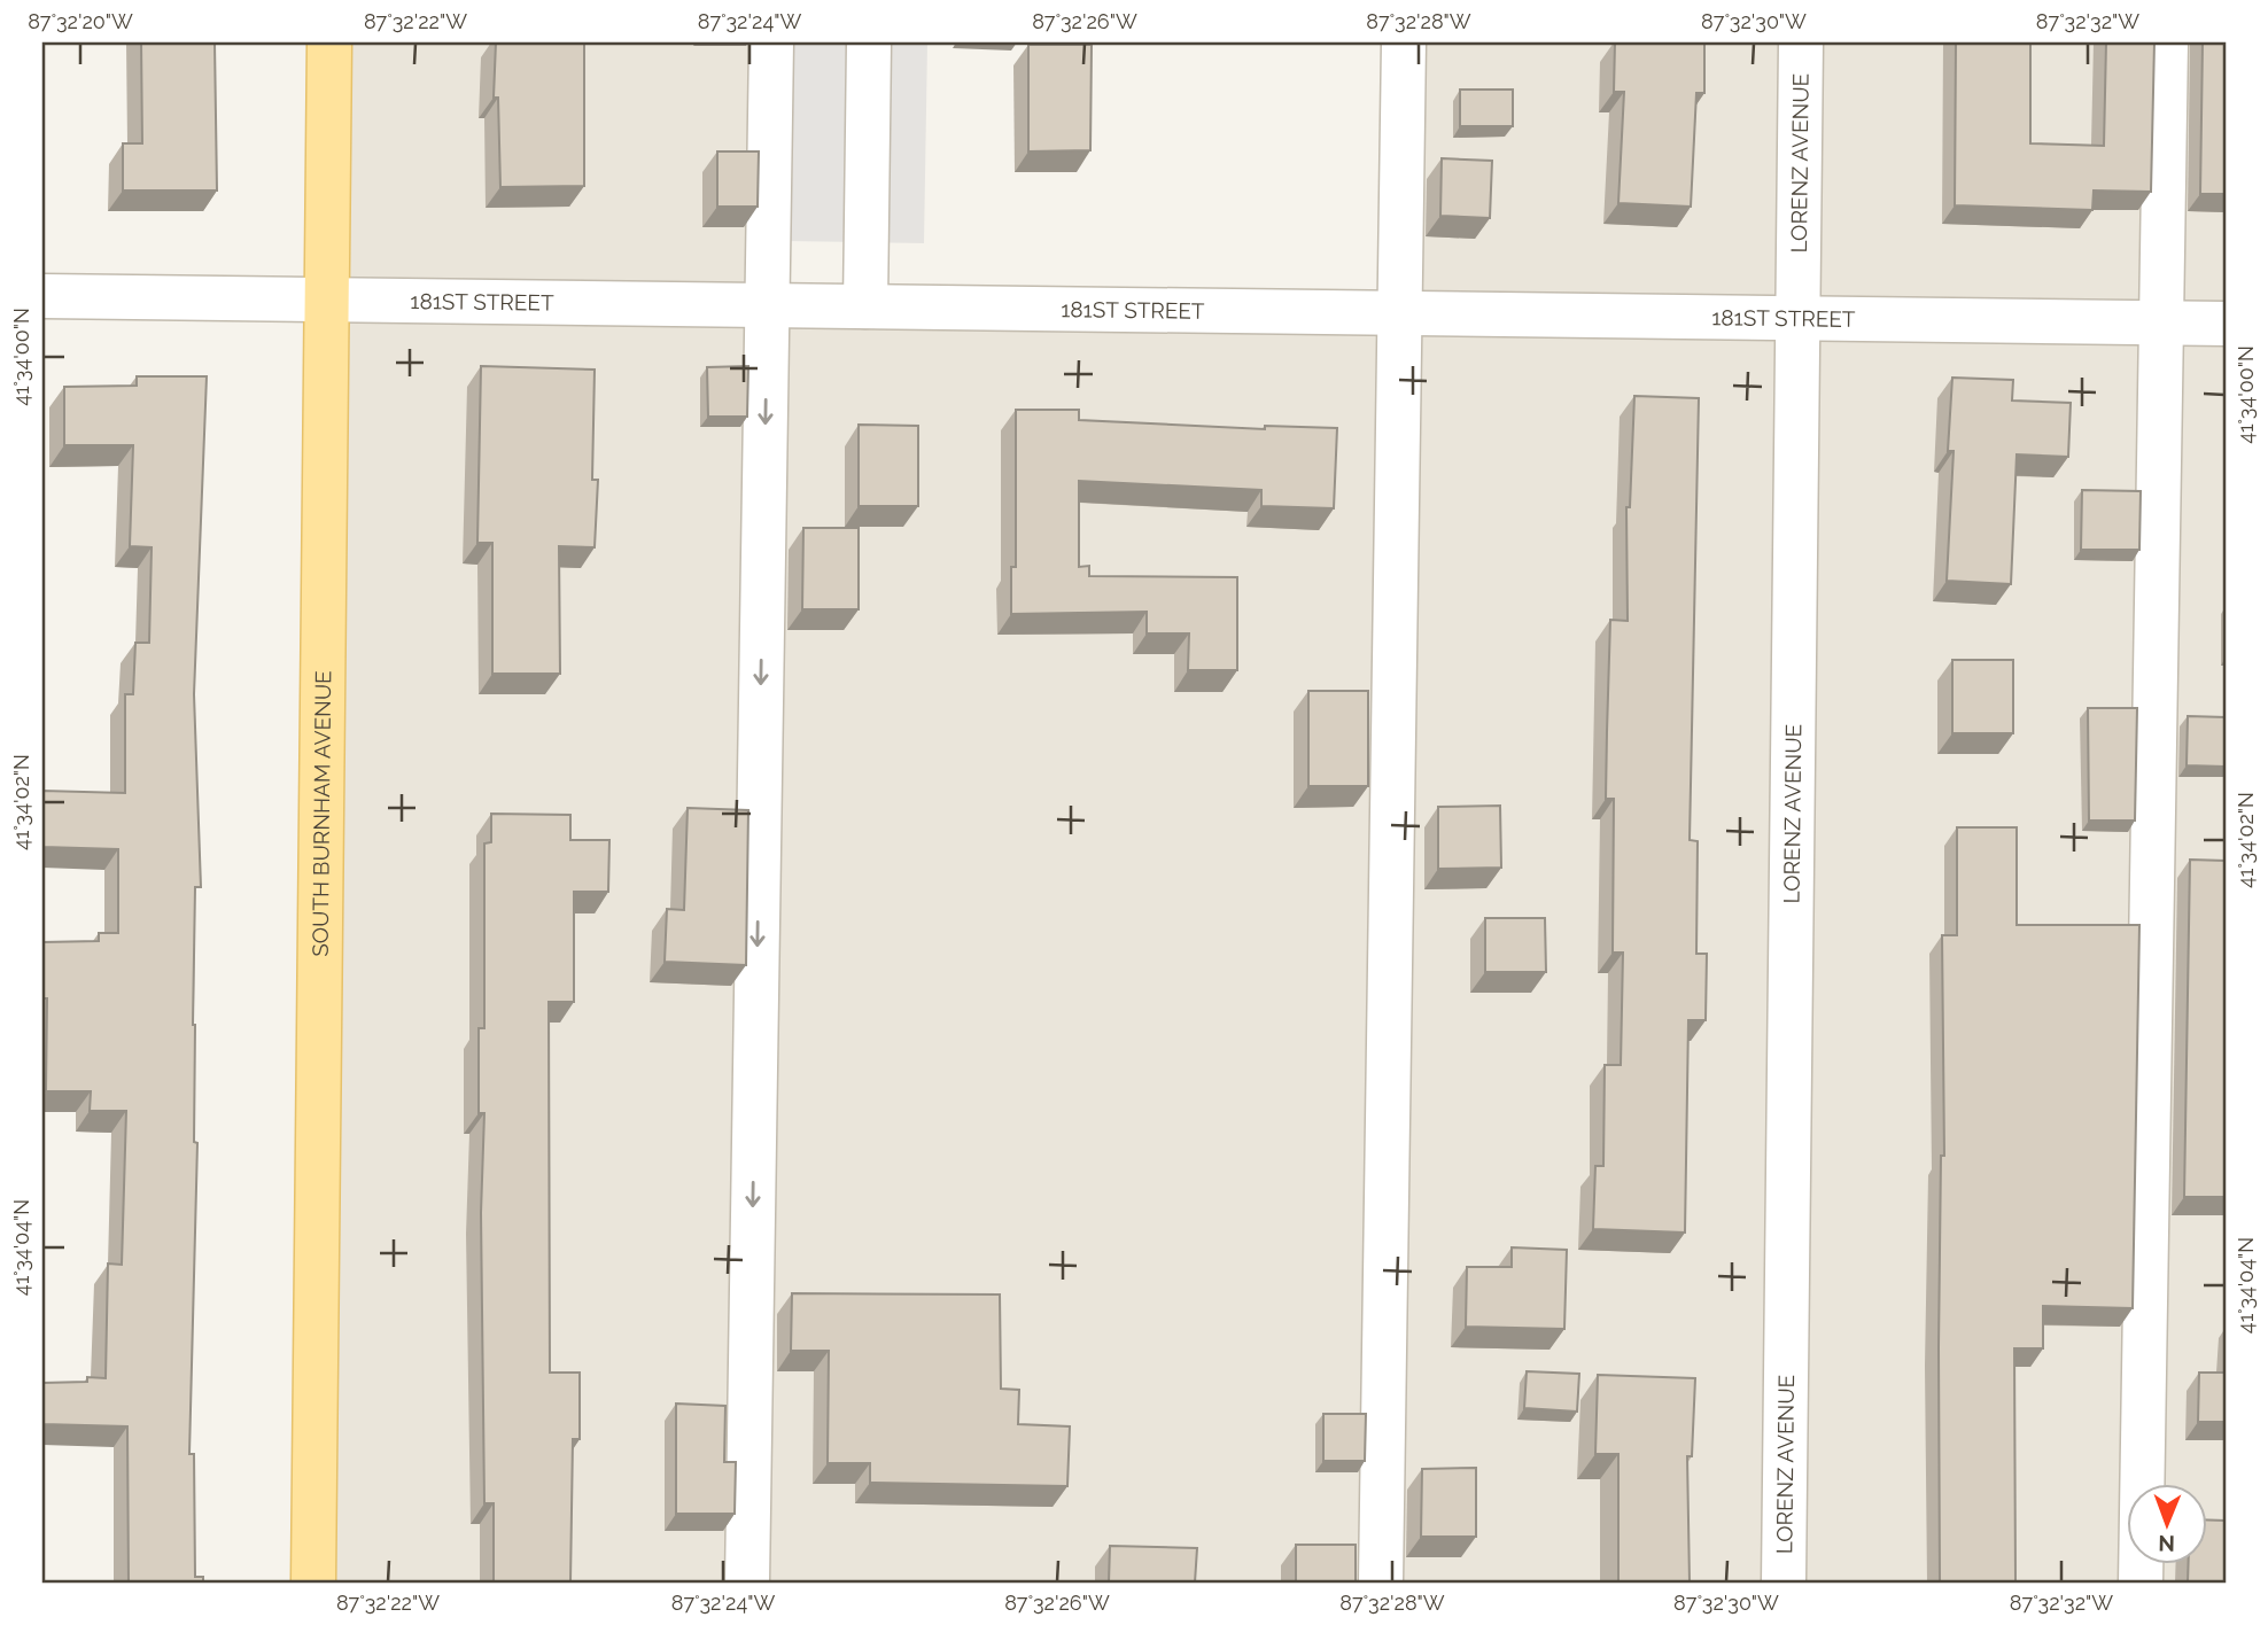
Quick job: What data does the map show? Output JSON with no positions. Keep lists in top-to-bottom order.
{
  "streets": {
    "main road": ["SOUTH BURNHAM AVENUE"],
    "street": ["LORENZ AVENUE", "181ST STREET"]
  },
  "crossings": [
    ["LORENZ AVENUE", "181ST STREET"],
    ["181ST STREET", "SOUTH BURNHAM AVENUE"]
  ],
  "north": "bottom",
  "coordinates": [
    "87°32'20\"W",
    "87°32'22\"W",
    "87°32'24\"W",
    "87°32'26\"W",
    "87°32'28\"W",
    "87°32'30\"W",
    "87°32'32\"W",
    "41°34'00\"N",
    "41°34'02\"N",
    "41°34'04\"N"
  ]
}
